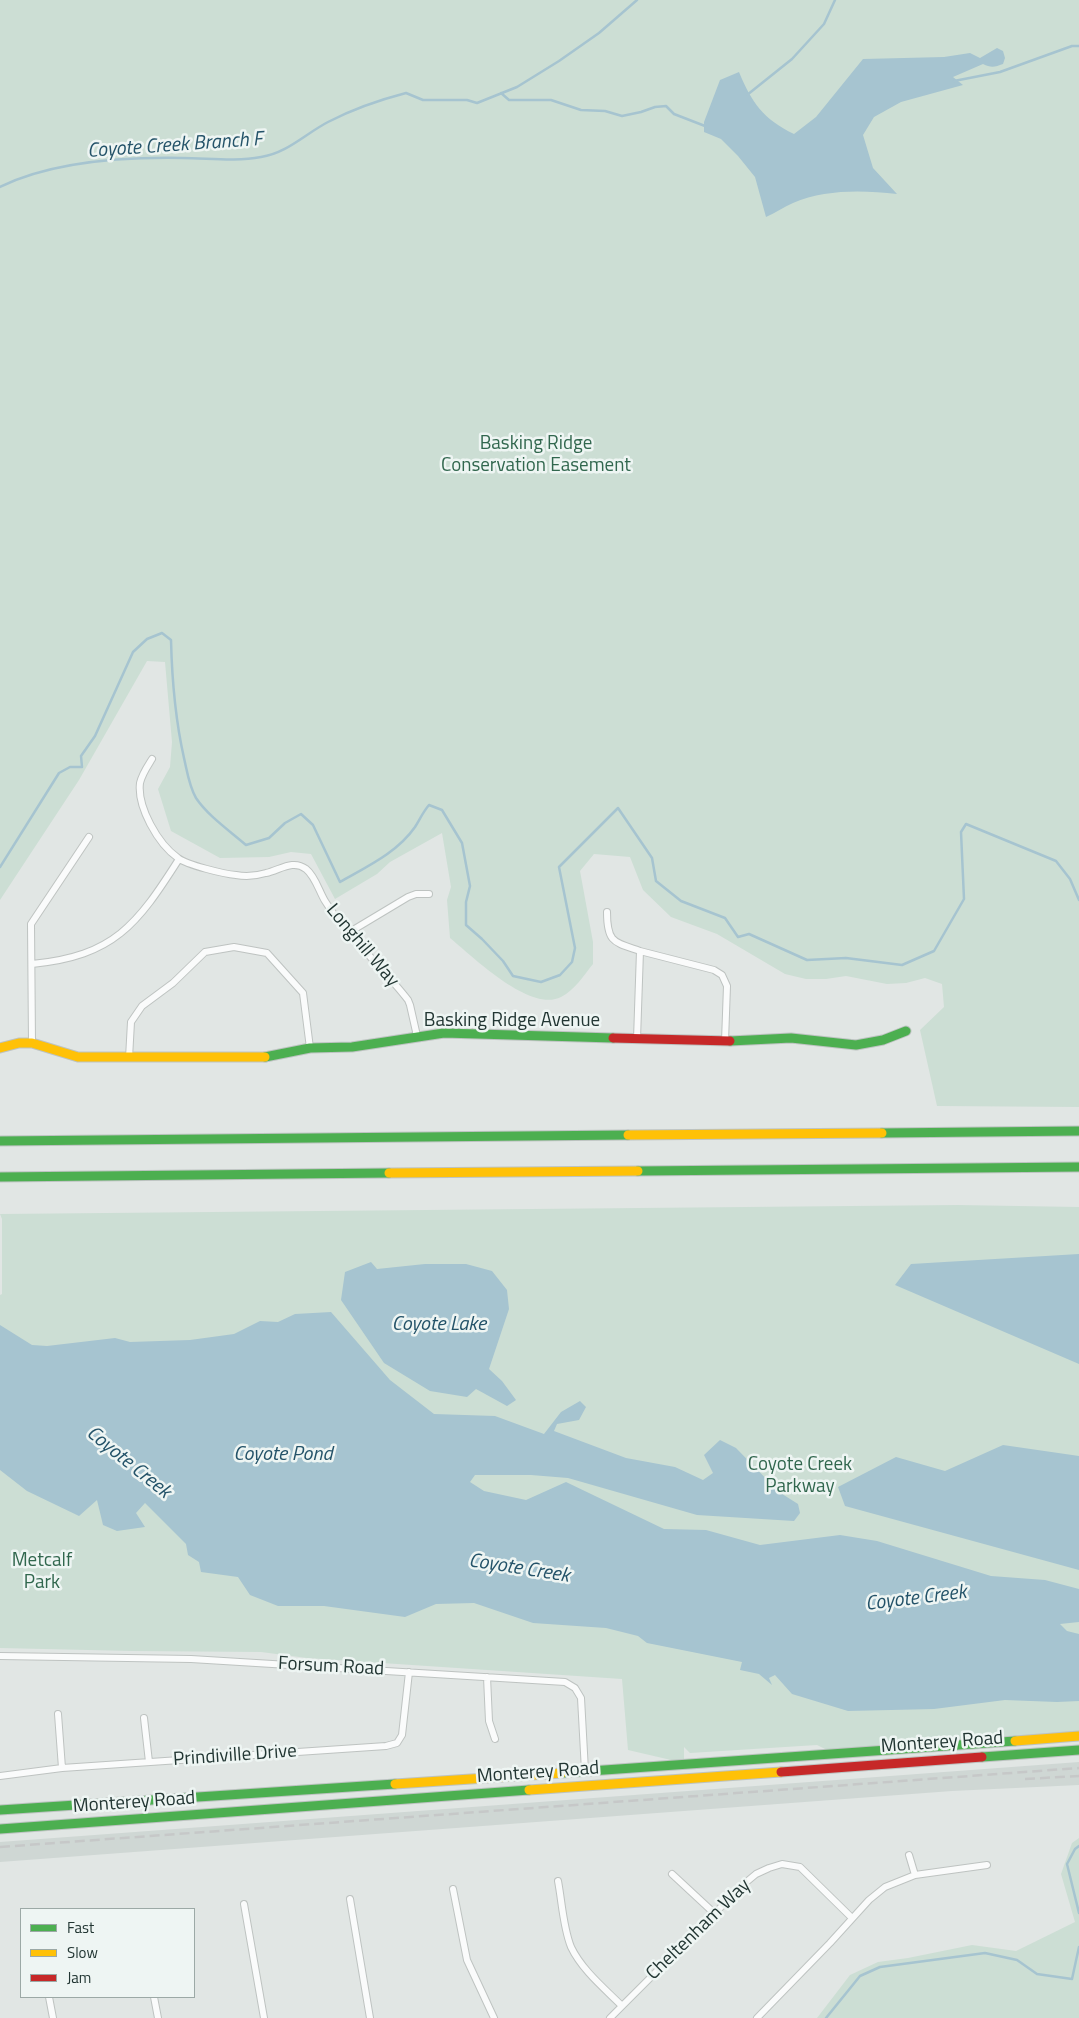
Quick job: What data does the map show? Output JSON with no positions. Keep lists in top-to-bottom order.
{
  "streets": {
    "main road": ["Basking Ridge Avenue", "Monterey Road"],
    "street": [
      "Longhill Way",
      "Forsum Road",
      "Prindiville Drive",
      "Cheltenham Way"
    ]
  },
  "crossings": [
    ["Longhill Way", "Basking Ridge Avenue"],
    ["Forsum Road", "Monterey Road"],
    ["Forsum Road", "Prindiville Drive"]
  ],
  "water": [
    "Coyote Creek Branch F",
    "Coyote Lake",
    "Coyote Pond",
    "Coyote Creek"
  ],
  "parks": ["Basking Ridge Conservation Easement", "Coyote Creek Parkway", "Metcalf Park"],
  "legend": ["Fast", "Slow", "Jam"]
}
